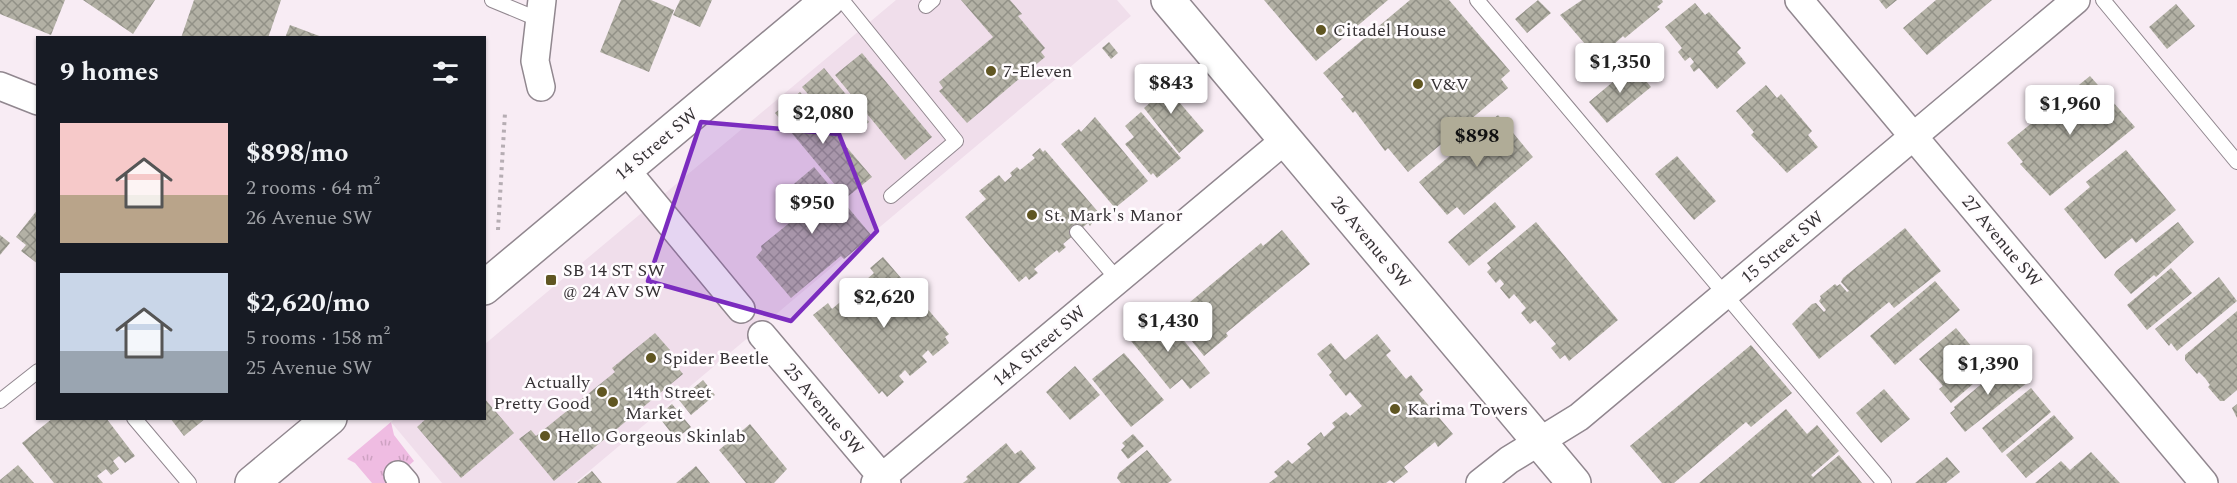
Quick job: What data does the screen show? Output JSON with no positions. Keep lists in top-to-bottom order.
{
  "streets": {
    "street": [
      "14 Street SW",
      "27 Avenue SW",
      "26 Avenue SW",
      "15 Street SW",
      "14A Street SW",
      "25 Avenue SW"
    ]
  },
  "crossings": [
    ["27 Avenue SW", "15 Street SW"],
    ["26 Avenue SW", "15 Street SW"],
    ["26 Avenue SW", "14A Street SW"],
    ["14A Street SW", "25 Avenue SW"]
  ],
  "places": {
    "other": [
      "Citadel House",
      "7-Eleven",
      "V&V",
      "St. Mark's Manor",
      "Spider Beetle",
      "Actually Pretty Good",
      "14th Street Market",
      "Karima Towers",
      "Hello Gorgeous Skinlab"
    ],
    "transit": ["SB 14 ST SW @ 24 AV SW"]
  },
  "page": {
    "heading": "9 homes",
    "price": [
      "$1,350",
      "$843",
      "$1,960",
      "$2,080",
      "$898",
      "$950",
      "$2,620",
      "$1,430",
      "$1,390"
    ],
    "list": [
      {
        "name": "$898/mo",
        "note": "2 rooms · 64 m² · 26 Avenue SW"
      },
      {
        "name": "$2,620/mo",
        "note": "5 rooms · 158 m² · 25 Avenue SW"
      }
    ]
  }
}
